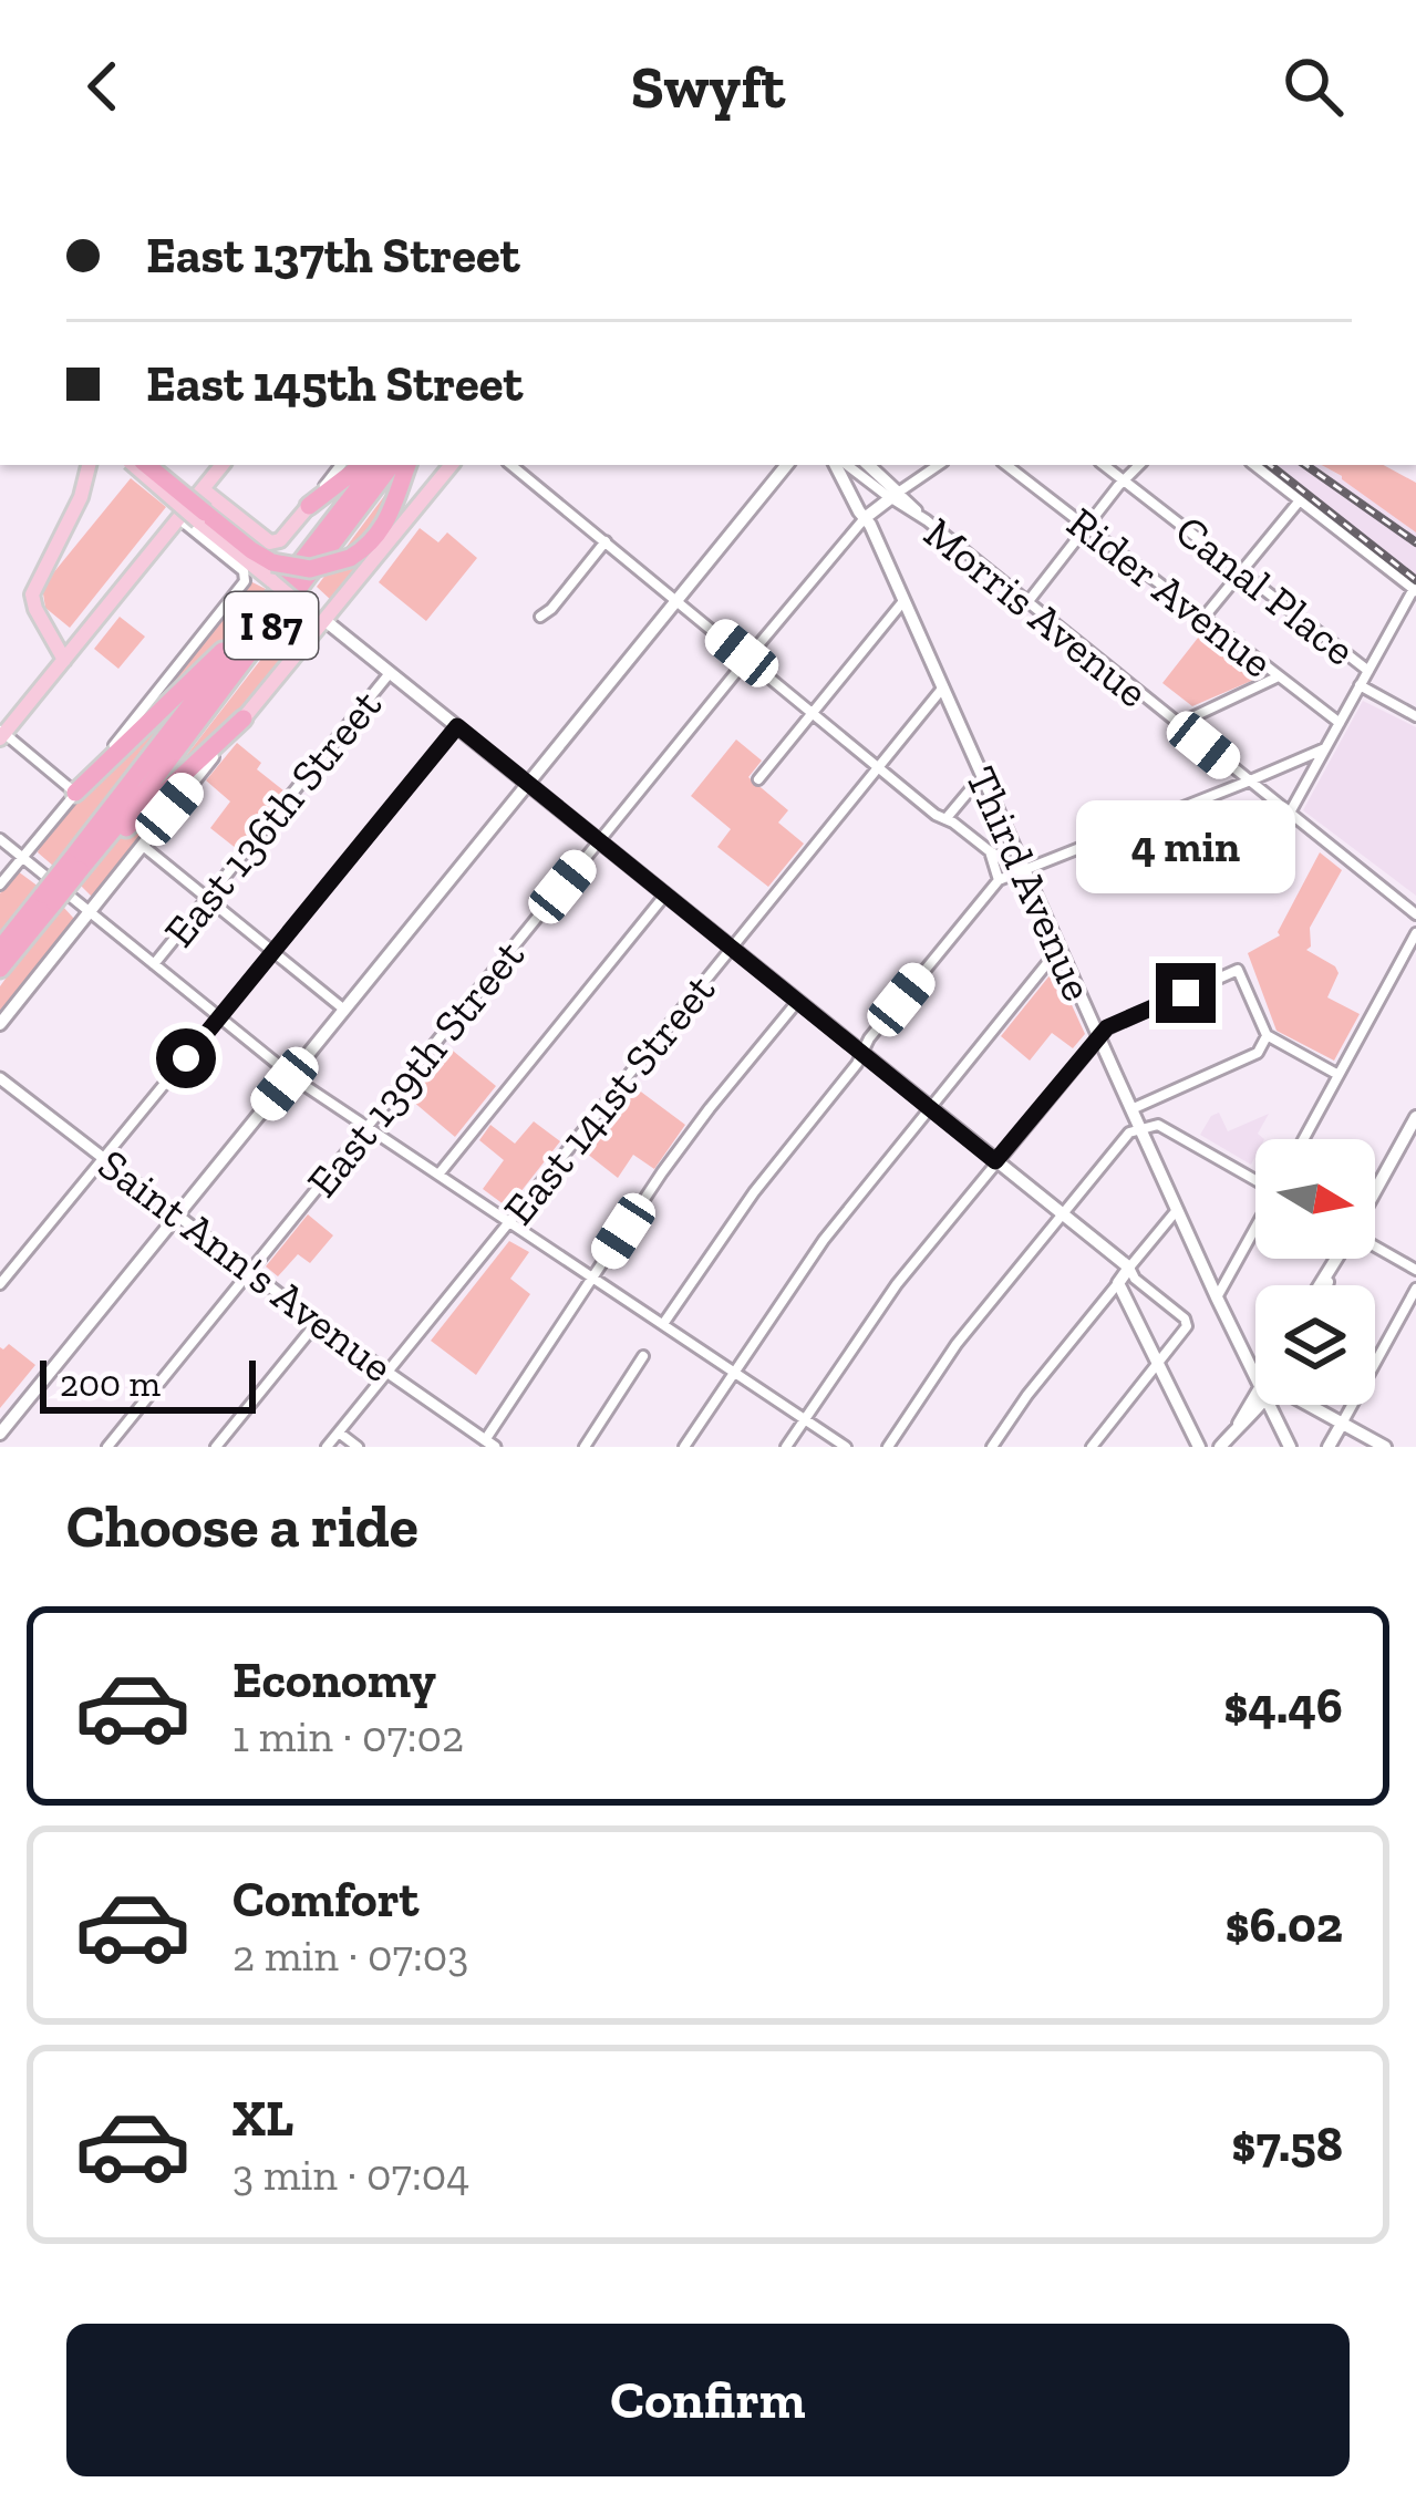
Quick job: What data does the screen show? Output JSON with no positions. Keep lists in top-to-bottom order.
{
  "streets": {
    "highway": ["I 87"],
    "main road": ["Morris Avenue", "Third Avenue", "East 139th Street"],
    "street": [
      "Canal Place",
      "Rider Avenue",
      "East 136th Street",
      "East 141st Street",
      "Saint Ann's Avenue"
    ]
  },
  "crossings": [
    ["Morris Avenue", "East 139th Street"],
    ["Third Avenue", "East 139th Street"],
    ["Third Avenue", "East 141st Street"],
    ["East 139th Street", "Saint Ann's Avenue"],
    ["East 141st Street", "Saint Ann's Avenue"]
  ],
  "scale_bar": "200 m",
  "north": "right",
  "page": {
    "header": "Swyft",
    "banner": ["East 137th Street", "East 145th Street"],
    "bubble": "4 min",
    "scale": "200 m",
    "heading": "Choose a ride",
    "list": [
      {
        "name": "Economy",
        "note": "1 min · 07:02",
        "value": "$4.46"
      },
      {
        "name": "Comfort",
        "note": "2 min · 07:03",
        "value": "$6.02"
      },
      {
        "name": "XL",
        "note": "3 min · 07:04",
        "value": "$7.58"
      }
    ],
    "buttons": "Confirm"
  }
}
